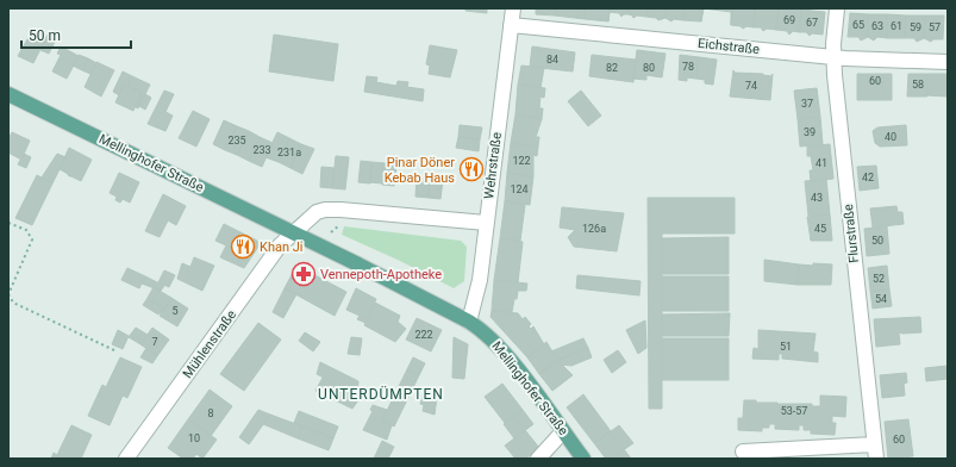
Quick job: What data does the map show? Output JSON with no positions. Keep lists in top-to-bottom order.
{
  "streets": {
    "main road": ["Mellinghofer Straße"],
    "street": [
      "Eichstraße",
      "Wehrstraße",
      "Flurstraße",
      "Mühlenstraße"
    ]
  },
  "crossings": [
    ["Eichstraße", "Wehrstraße"],
    ["Eichstraße", "Flurstraße"],
    ["Mellinghofer Straße", "Wehrstraße"],
    ["Mellinghofer Straße", "Mühlenstraße"]
  ],
  "districts": ["UNTERDÜMPTEN"],
  "places": {
    "restaurant": ["Pinar Döner Kebab Haus", "Khan Ji"],
    "pharmacy": ["Vennepoth-Apotheke"]
  },
  "house_numbers": [
    "69",
    "67",
    "65",
    "63",
    "61",
    "59",
    "57",
    "84",
    "78",
    "82",
    "80",
    "60",
    "58",
    "74",
    "37",
    "39",
    "40",
    "235",
    "233",
    "231a",
    "122",
    "41",
    "42",
    "124",
    "43",
    "126a",
    "45",
    "50",
    "52",
    "54",
    "5",
    "222",
    "7",
    "51",
    "53-57",
    "8",
    "10",
    "60"
  ],
  "scale_bar": "50 m"
}
